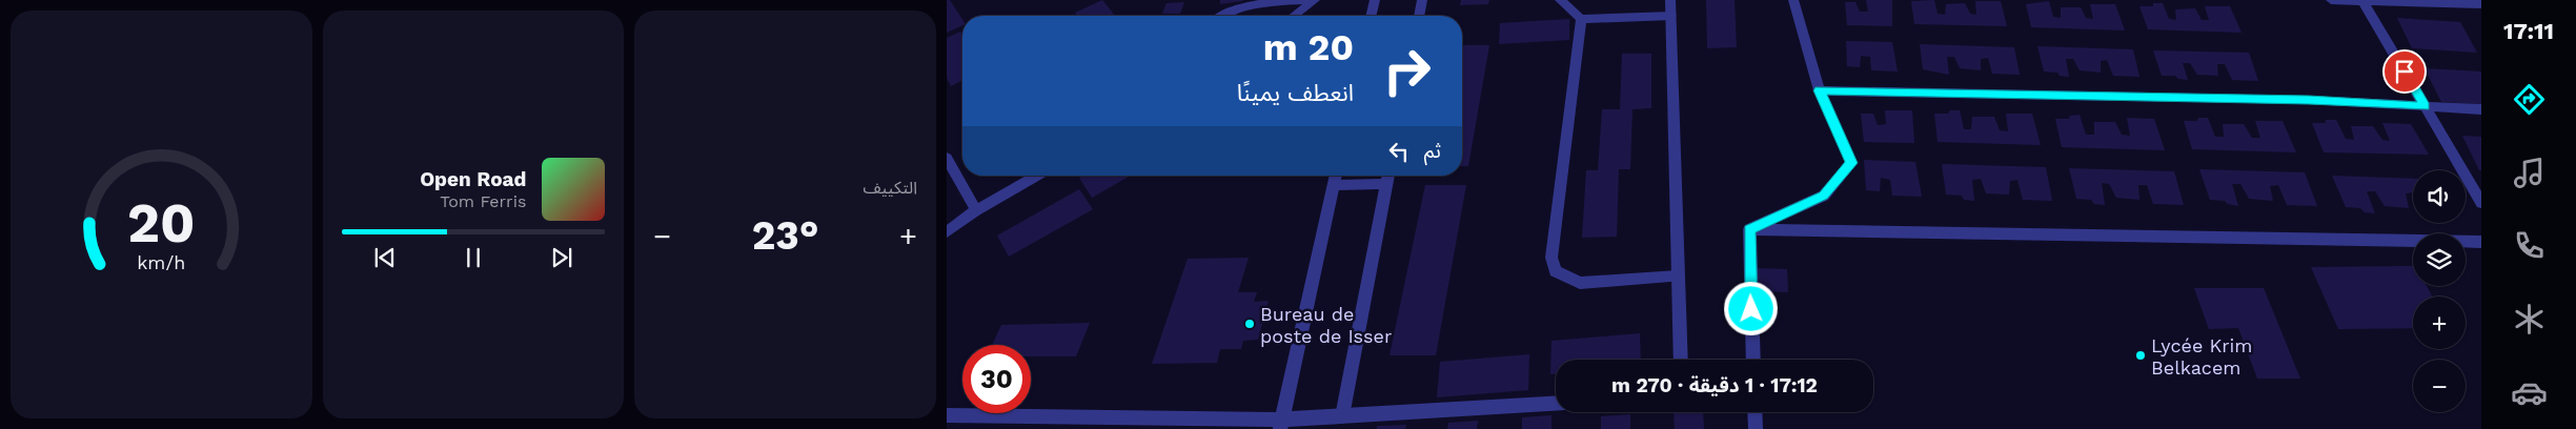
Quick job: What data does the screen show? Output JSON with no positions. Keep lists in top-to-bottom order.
{
  "places": ["Bureau de poste de Isser", "Lycée Krim Belkacem"],
  "page": {
    "tabs": "17:11",
    "tile": "التكييف",
    "turn": ["20 m", "انعطف يمينًا"],
    "then": "ثم",
    "song": ["Open Road", "Tom Ferris"],
    "map_buttons": ["+", "−"],
    "heat": ["−", "23°", "+"],
    "limit": "30",
    "trip": "17:12 · 1 دقيقة · 270 m",
    "gauge": ["20", "km/h"]
  }
}
